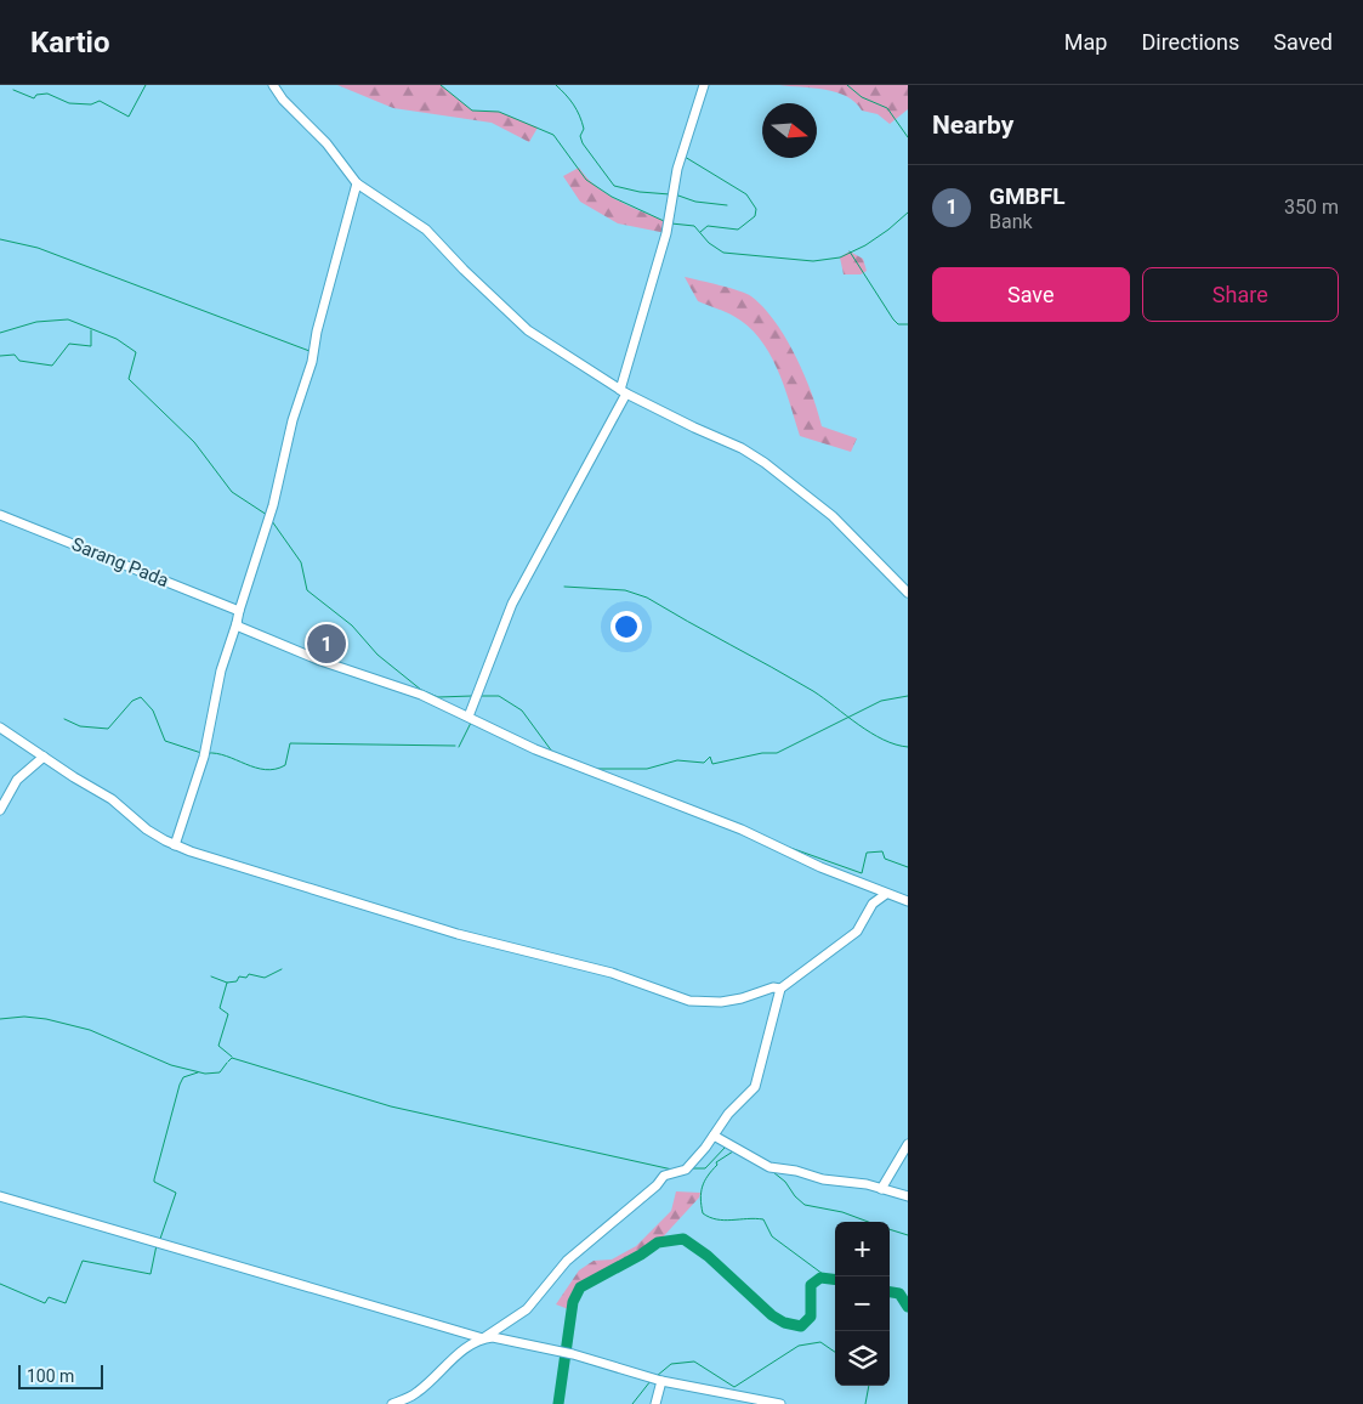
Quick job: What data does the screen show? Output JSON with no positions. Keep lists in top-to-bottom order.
{
  "streets": {
    "street": ["Sarang Pada"]
  },
  "scale_bar": "100 m",
  "north": "right",
  "page": {
    "header": "Kartio",
    "nav": ["Map", "Directions", "Saved"],
    "heading": "Nearby",
    "list": [
      {
        "mark": "1",
        "name": "GMBFL",
        "note": "Bank",
        "value": "350 m"
      }
    ],
    "buttons": ["Save", "Share"],
    "pins": "1",
    "map_buttons": ["+", "−"],
    "scale": "100 m"
  }
}
